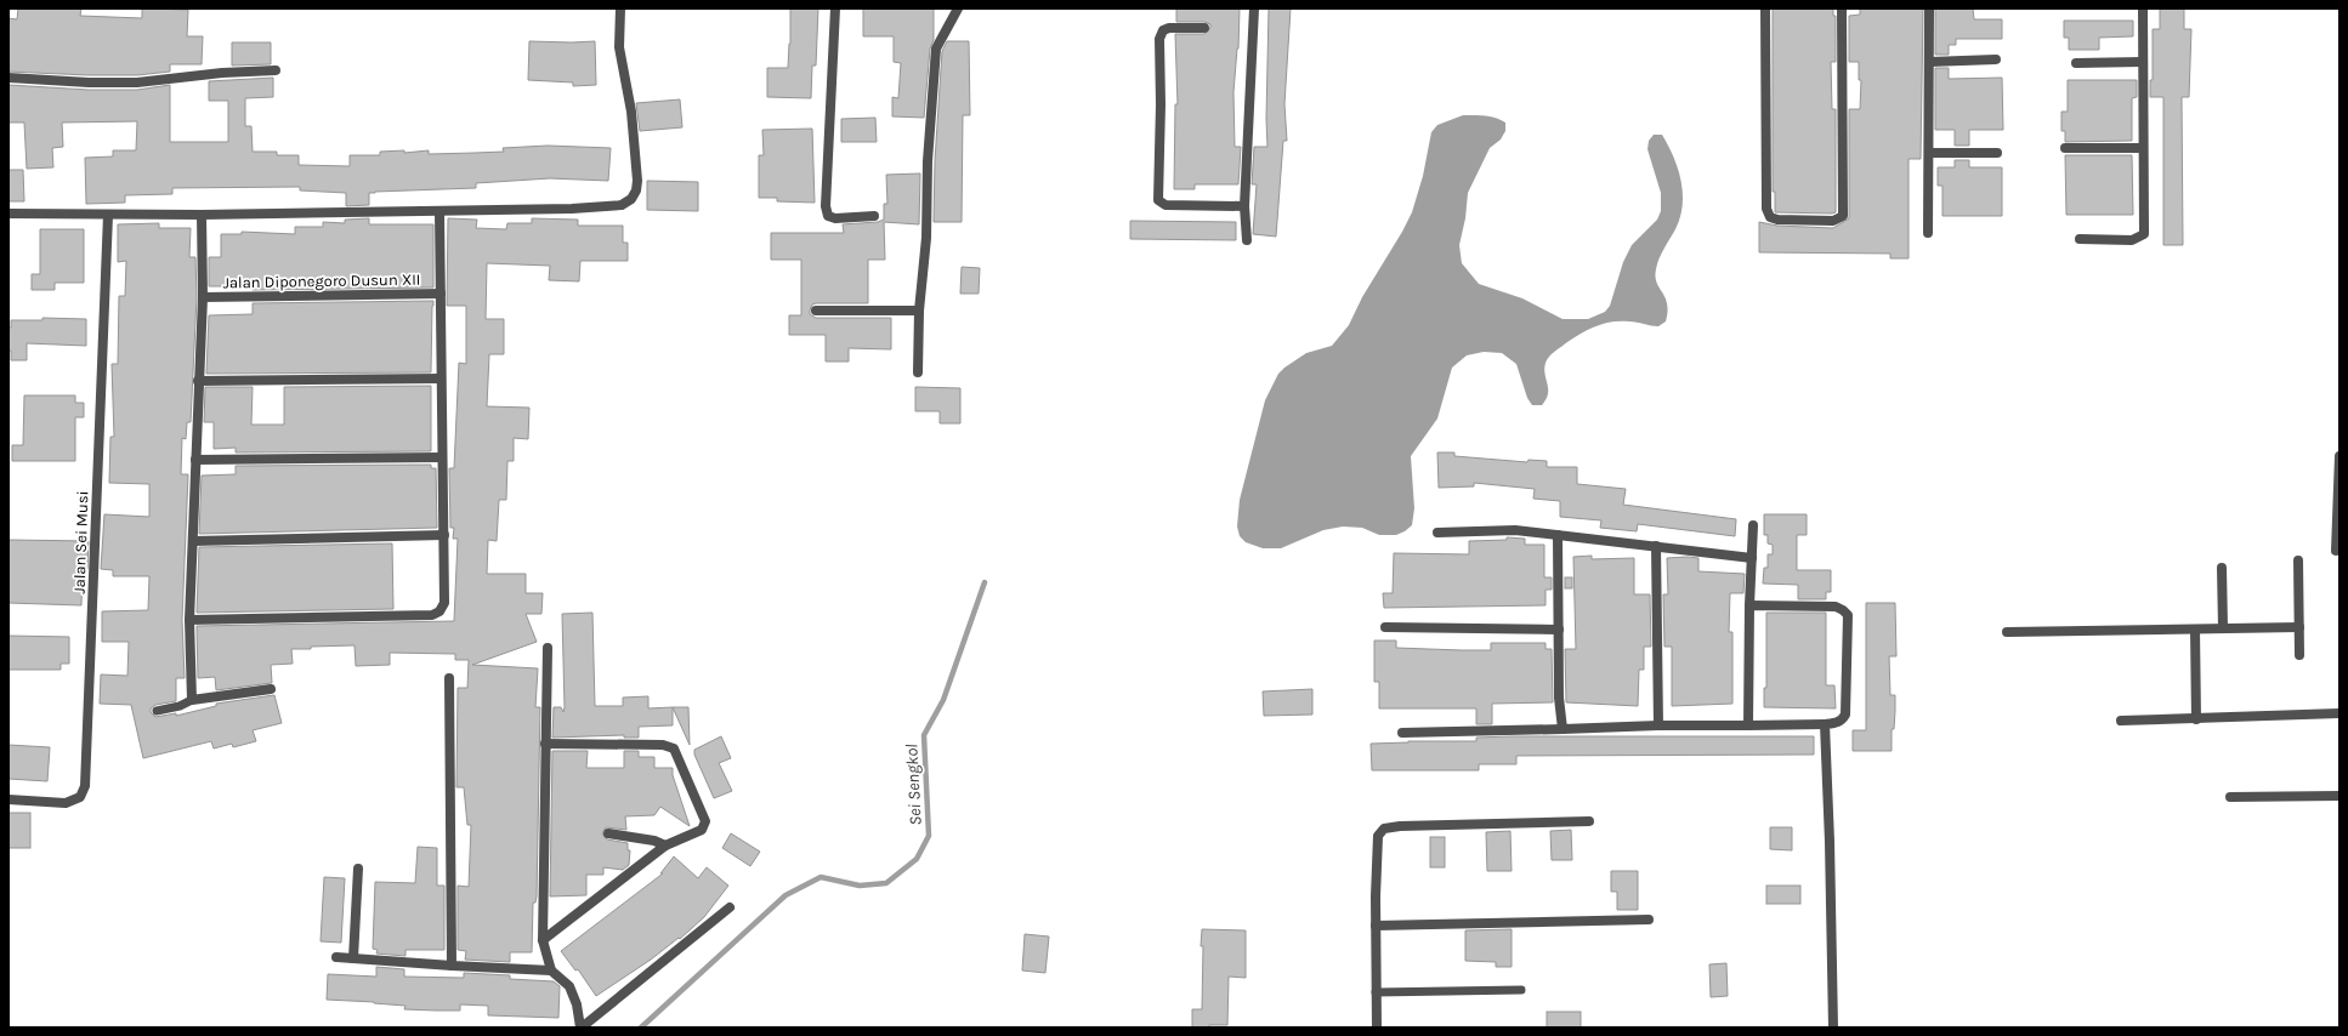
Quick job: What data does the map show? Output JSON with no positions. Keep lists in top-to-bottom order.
{
  "streets": {
    "street": ["Jalan Diponegoro Dusun XII", "Jalan Sei Musi"]
  },
  "water": ["Sei Sengkol"]
}
